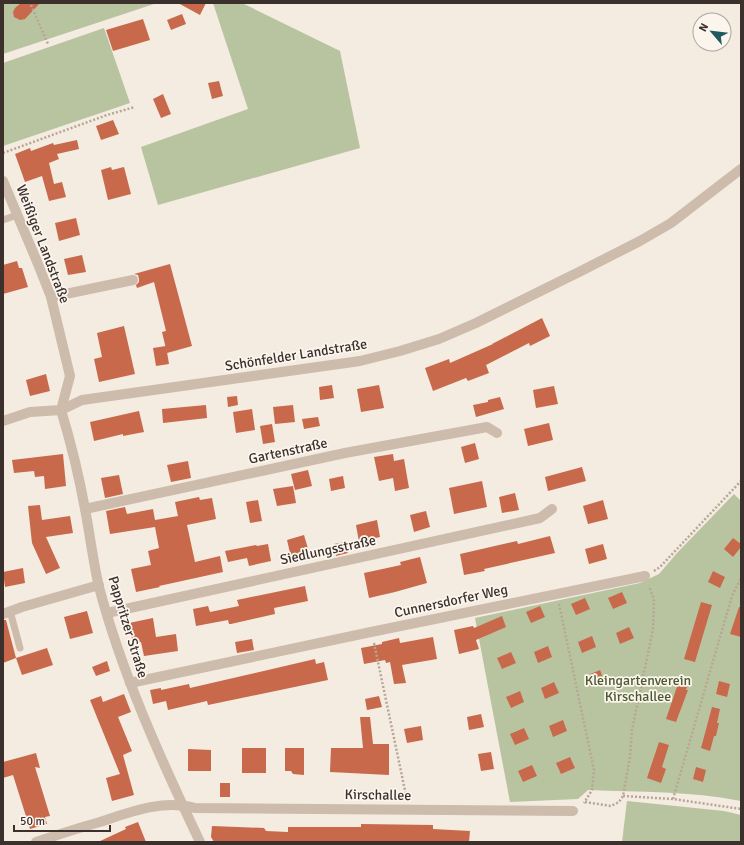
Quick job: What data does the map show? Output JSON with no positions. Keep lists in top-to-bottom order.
{
  "streets": {
    "street": [
      "Weißiger Landstraße",
      "Schönfelder Landstraße",
      "Gartenstraße",
      "Siedlungsstraße",
      "Cunnersdorfer Weg",
      "Pappritzer Straße",
      "Kirschallee"
    ]
  },
  "crossings": [
    ["Weißiger Landstraße", "Schönfelder Landstraße"],
    ["Weißiger Landstraße", "Pappritzer Straße"],
    ["Schönfelder Landstraße", "Pappritzer Straße"],
    ["Gartenstraße", "Pappritzer Straße"],
    ["Siedlungsstraße", "Pappritzer Straße"],
    ["Cunnersdorfer Weg", "Pappritzer Straße"],
    ["Pappritzer Straße", "Kirschallee"]
  ],
  "parks": ["Kleingartenverein Kirschallee"],
  "scale_bar": "50 m",
  "north": "top left"
}
